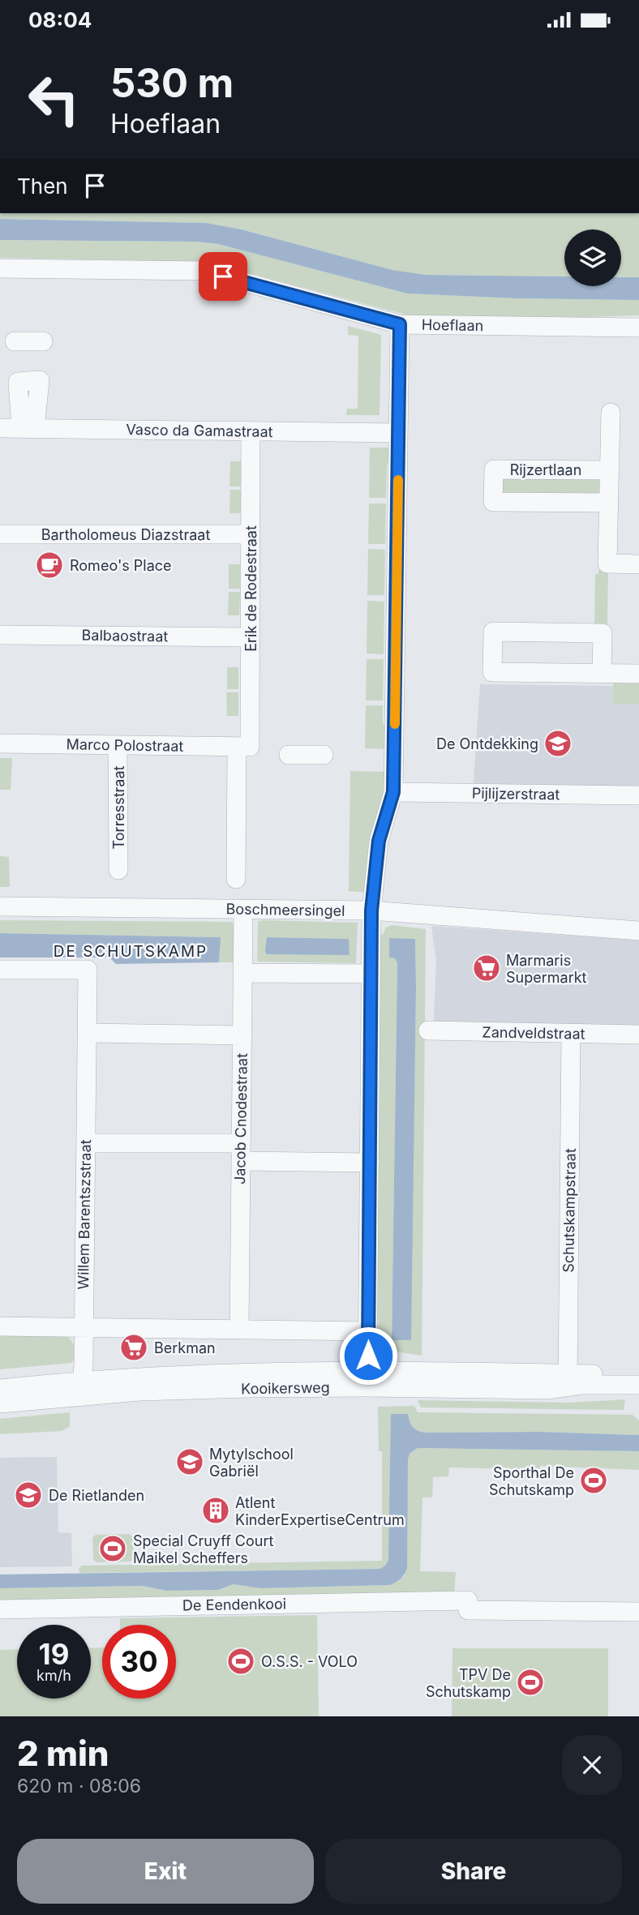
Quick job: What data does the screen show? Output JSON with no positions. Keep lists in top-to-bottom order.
{
  "streets": {
    "street": [
      "Hoeflaan",
      "Vasco da Gamastraat",
      "Rijzertlaan",
      "Bartholomeus Diazstraat",
      "Erik de Rodestraat",
      "Balbaostraat",
      "Marco Polostraat",
      "Pijlijzerstraat",
      "Torresstraat",
      "Boschmeersingel",
      "Zandveldstraat",
      "Jacob Cnodestraat",
      "Schutskampstraat",
      "Willem Barentszstraat",
      "Kooikersweg",
      "De Eendenkooi"
    ]
  },
  "crossings": [
    ["Vasco da Gamastraat", "Erik de Rodestraat"],
    ["Bartholomeus Diazstraat", "Erik de Rodestraat"],
    ["Erik de Rodestraat", "Balbaostraat"],
    ["Erik de Rodestraat", "Marco Polostraat"],
    ["Marco Polostraat", "Torresstraat"],
    ["Boschmeersingel", "Jacob Cnodestraat"],
    ["Zandveldstraat", "Schutskampstraat"],
    ["Schutskampstraat", "Kooikersweg"],
    ["Willem Barentszstraat", "Kooikersweg"]
  ],
  "districts": ["DE SCHUTSKAMP"],
  "places": {
    "cafe": ["Romeo's Place"],
    "school or university": ["De Ontdekking", "Mytylschool Gabriël", "De Rietlanden"],
    "supermarket": ["Marmaris Supermarkt", "Berkman"],
    "sports": [
      "Sporthal De Schutskamp",
      "Special Cruyff Court Maikel Scheffers",
      "O.S.S. - VOLO",
      "TPV De Schutskamp"
    ],
    "building": ["Atlent KinderExpertiseCentrum"]
  },
  "page": {
    "status": "08:04",
    "turn": ["530 m", "Hoeflaan"],
    "then": "Then",
    "speed": "19 km/h",
    "limit": "30",
    "heading": ["2 min", "620 m · 08:06"],
    "buttons": ["Exit", "Share"]
  }
}
